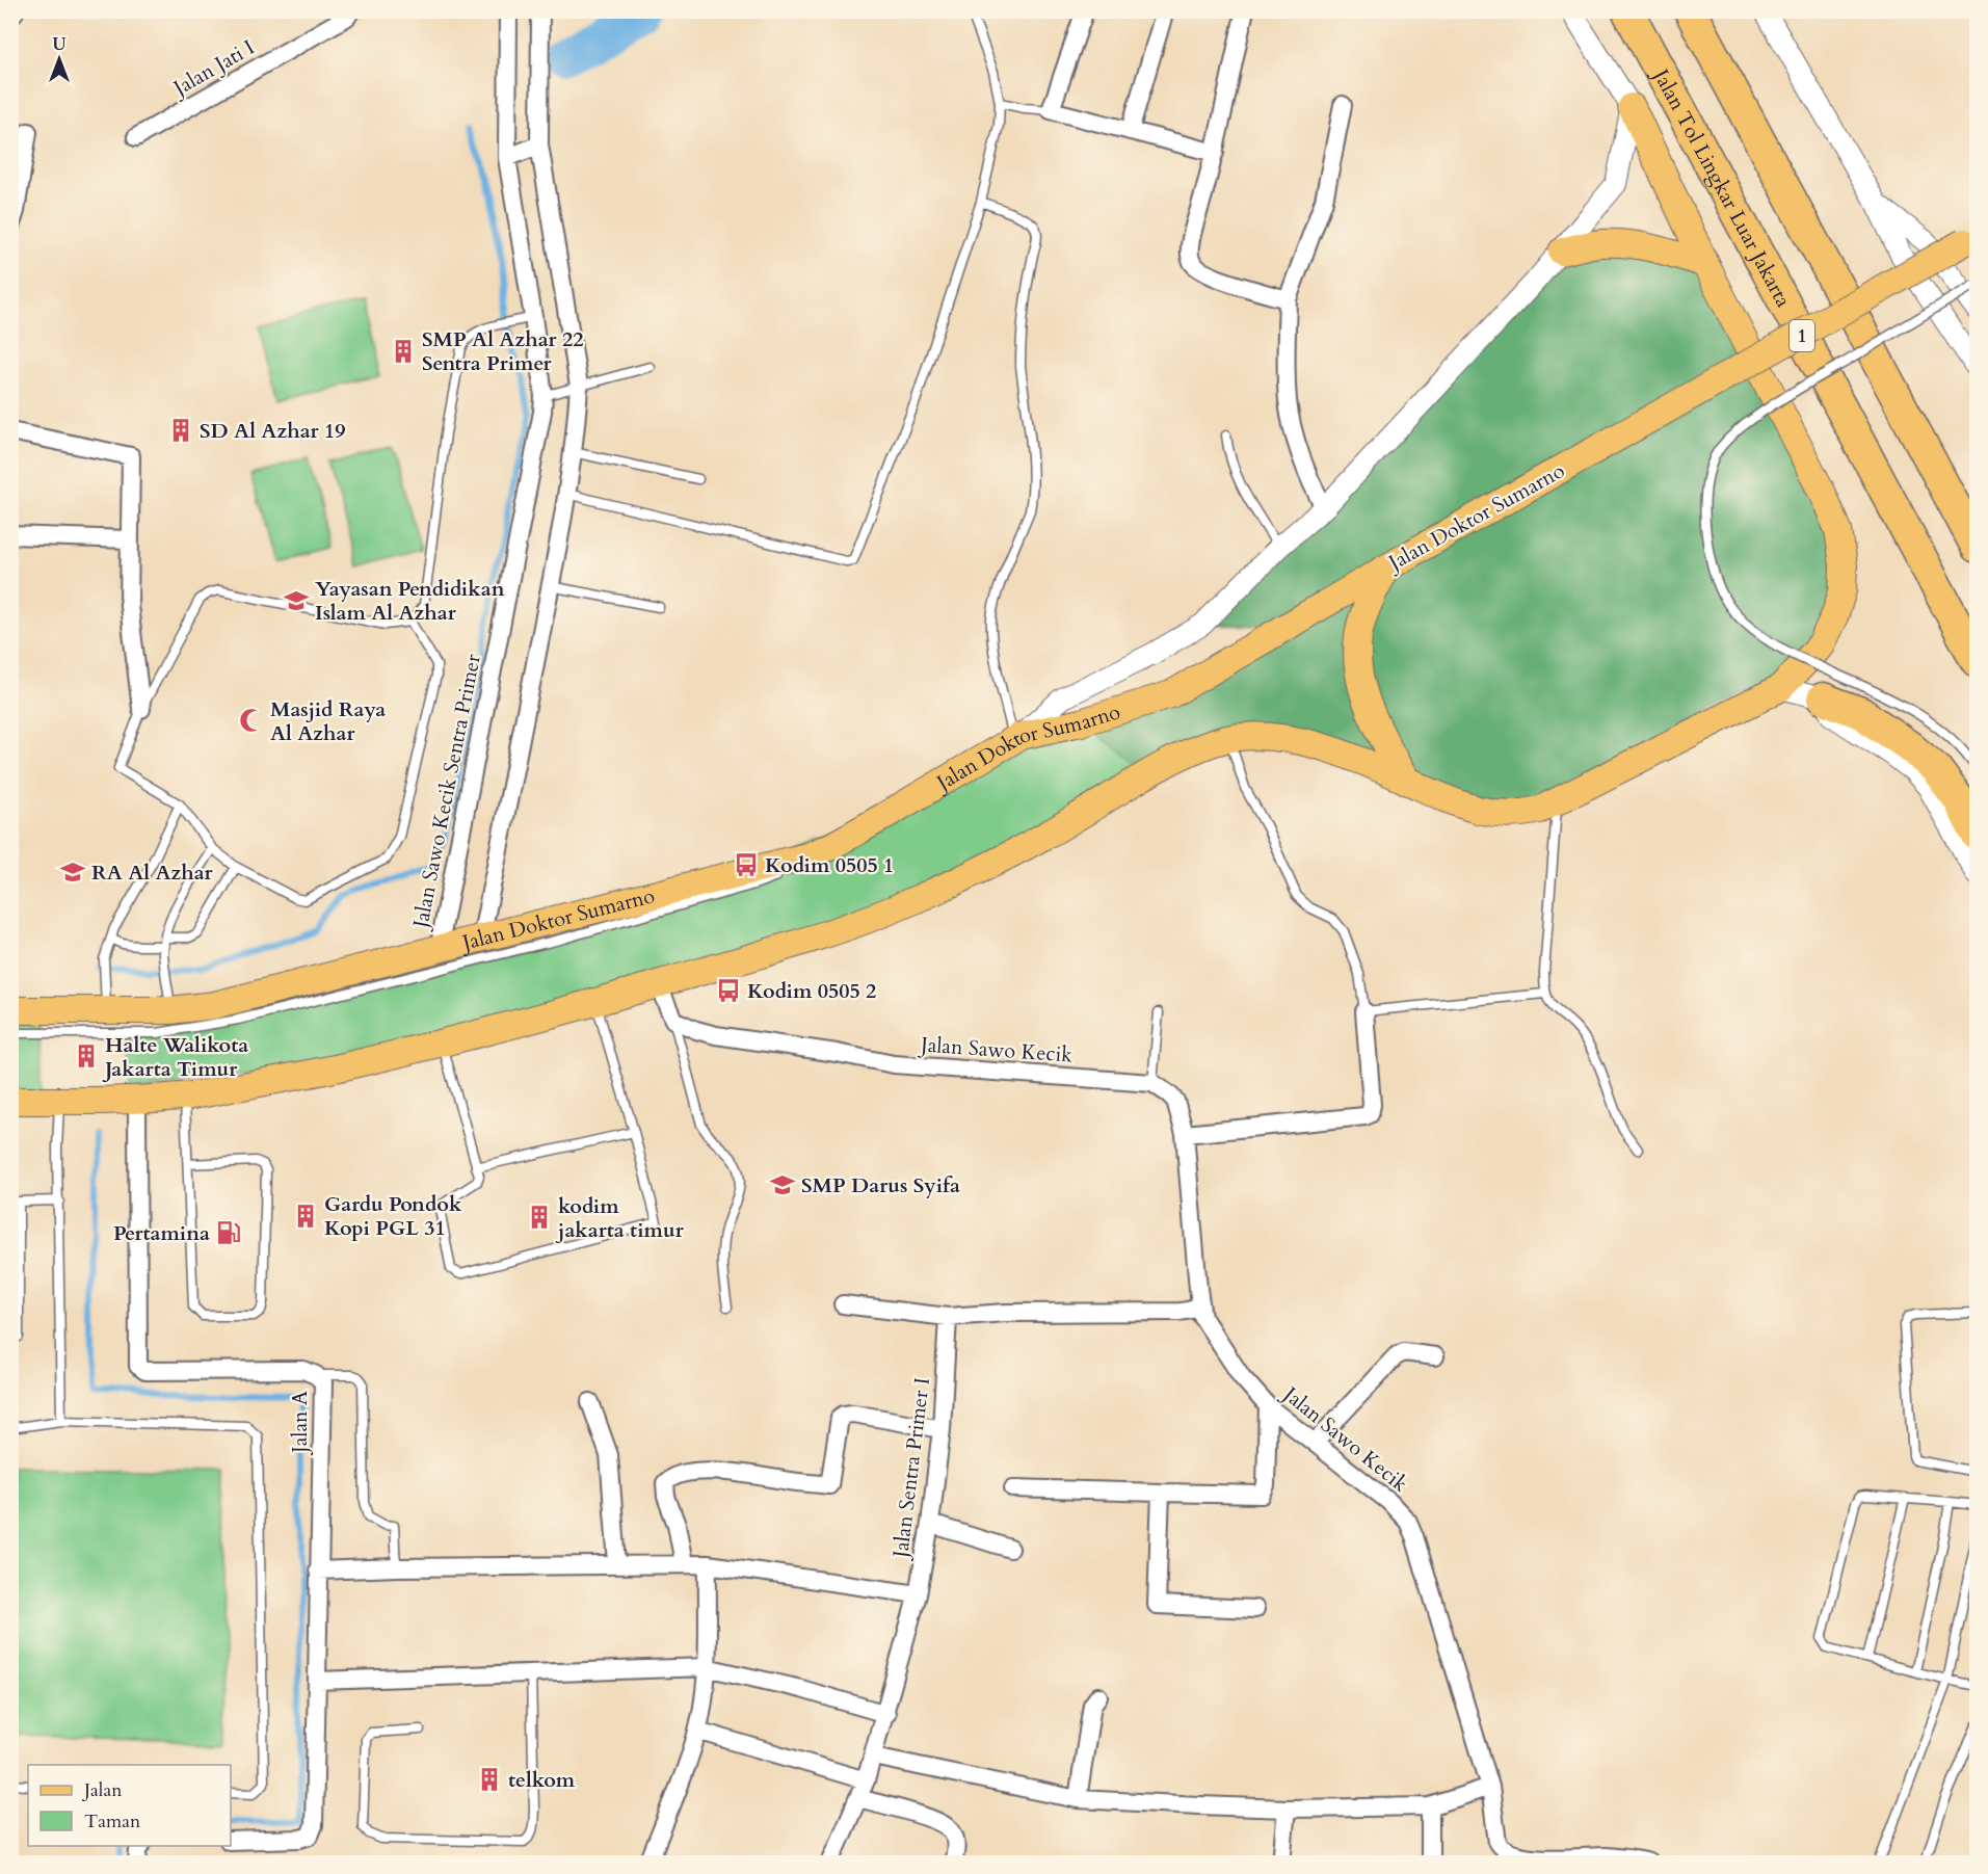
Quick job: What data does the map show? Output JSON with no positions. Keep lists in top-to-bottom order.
{
  "streets": {
    "highway": ["Jalan Tol Lingkar Luar Jakarta", "1"],
    "main road": ["Jalan Doktor Sumarno"],
    "street": [
      "Jalan Jati I",
      "Jalan Sawo Kecik Sentra Primer",
      "Jalan Sawo Kecik",
      "Jalan A",
      "Jalan Sentra Primer I"
    ]
  },
  "crossings": [
    ["Jalan Doktor Sumarno", "Jalan Sawo Kecik Sentra Primer"]
  ],
  "places": {
    "building": [
      "SMP Al Azhar 22 Sentra Primer",
      "SD Al Azhar 19",
      "Halte Walikota Jakarta Timur",
      "Gardu Pondok Kopi PGL 31",
      "kodim jakarta timur",
      "telkom"
    ],
    "school or university": ["Yayasan Pendidikan Islam Al Azhar", "RA Al Azhar", "SMP Darus Syifa"],
    "mosque": ["Masjid Raya Al Azhar"],
    "bus stop": ["Kodim 0505 1", "Kodim 0505 2"],
    "fuel station": ["Pertamina"]
  },
  "legend": ["Jalan", "Taman"],
  "north": "top"
}
